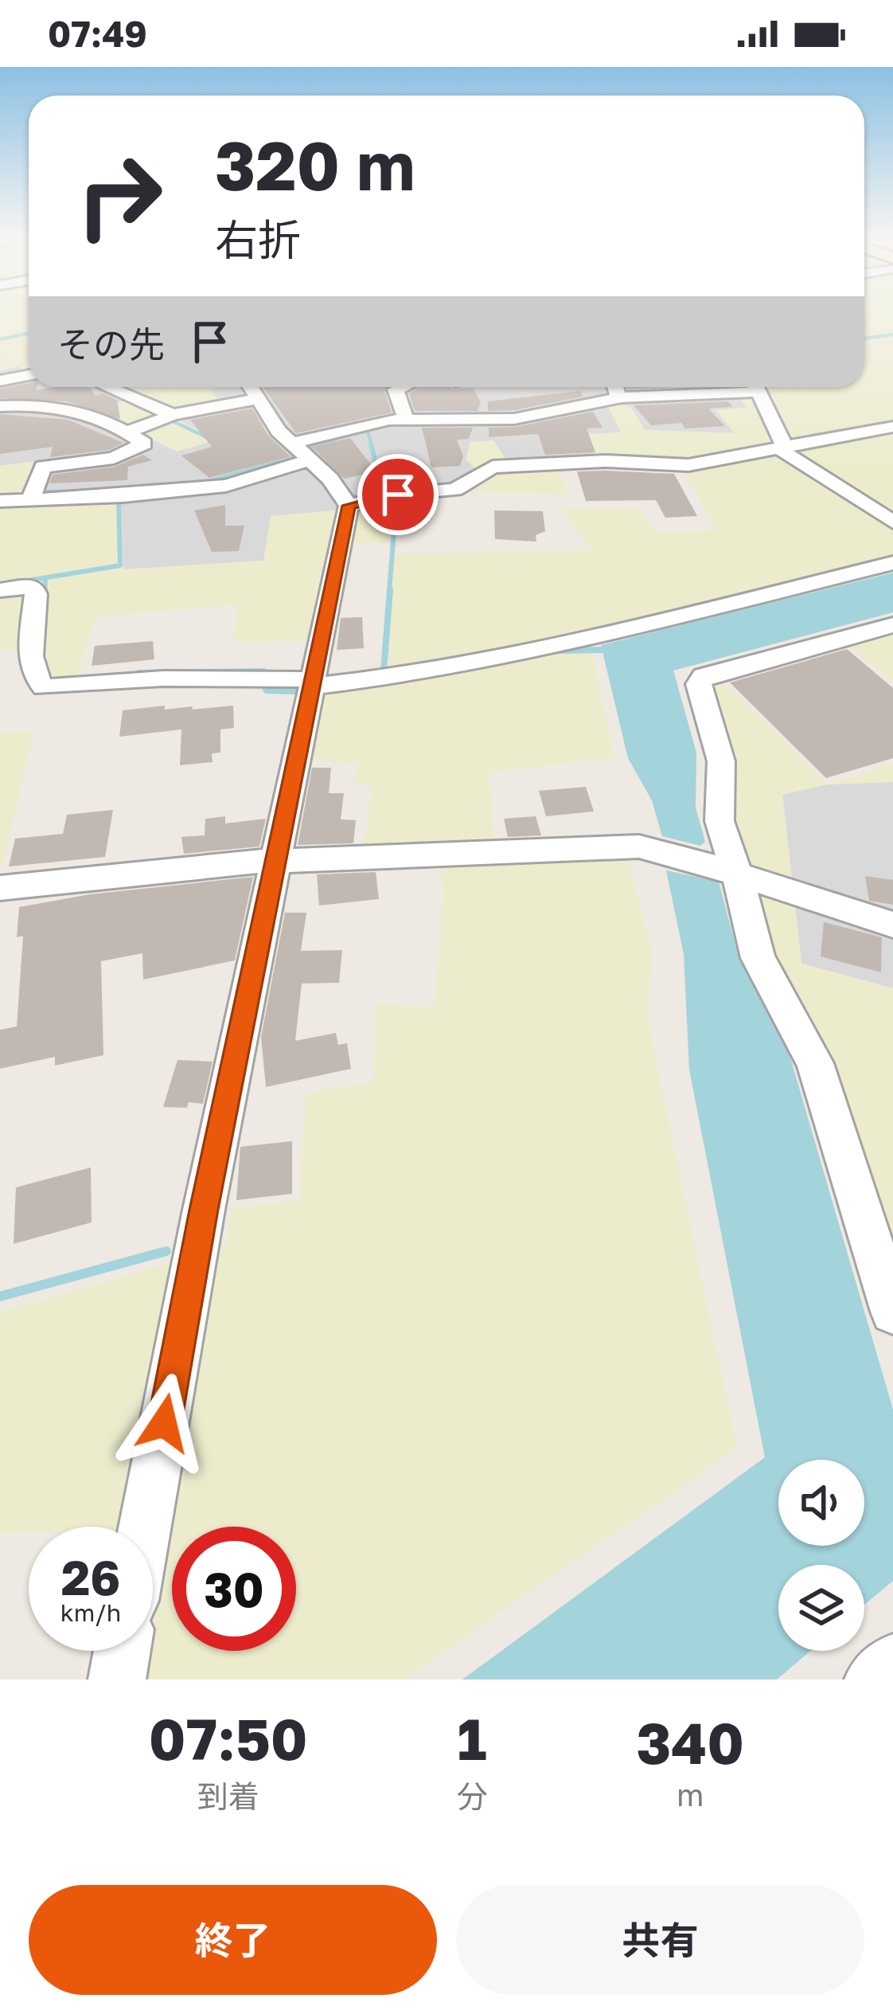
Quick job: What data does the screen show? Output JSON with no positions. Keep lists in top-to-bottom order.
{
  "page": {
    "status": "07:49",
    "turn": ["320 m", "右折"],
    "then": "その先",
    "speed": "26 km/h",
    "limit": "30",
    "eta": [
      "07:50",
      "到着",
      "1",
      "分",
      "340",
      "m"
    ],
    "buttons": ["終了", "共有"]
  }
}
